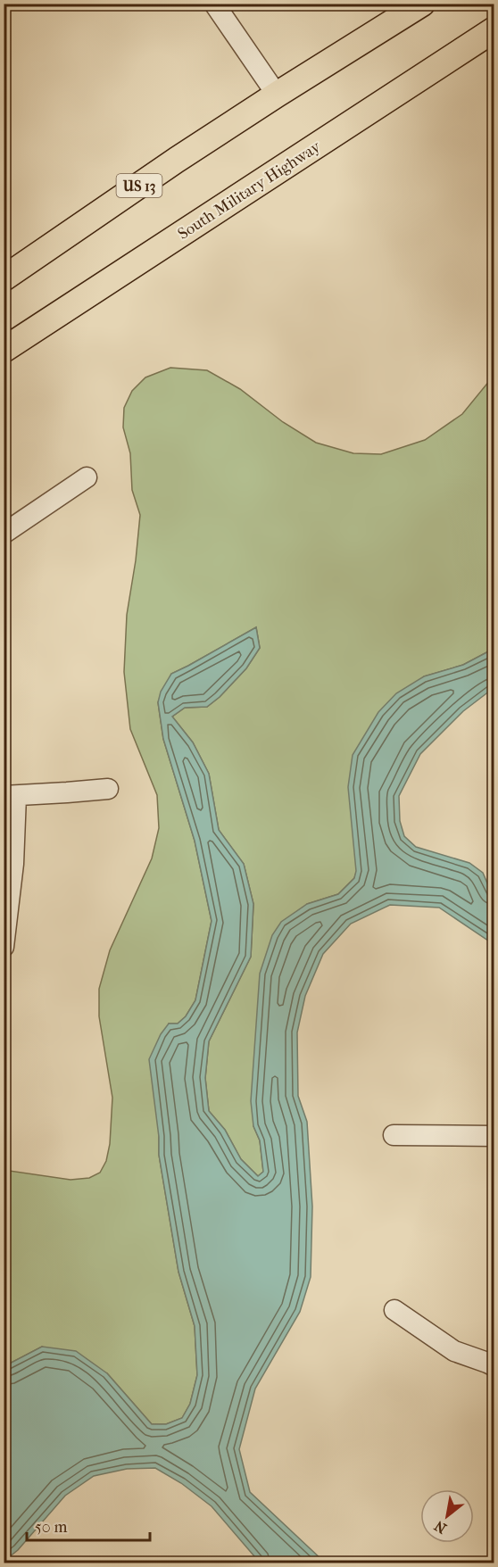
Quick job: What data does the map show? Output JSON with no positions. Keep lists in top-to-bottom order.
{
  "streets": {
    "main road": ["US 13", "South Military Highway"]
  },
  "scale_bar": "50 m",
  "north": "bottom left"
}
